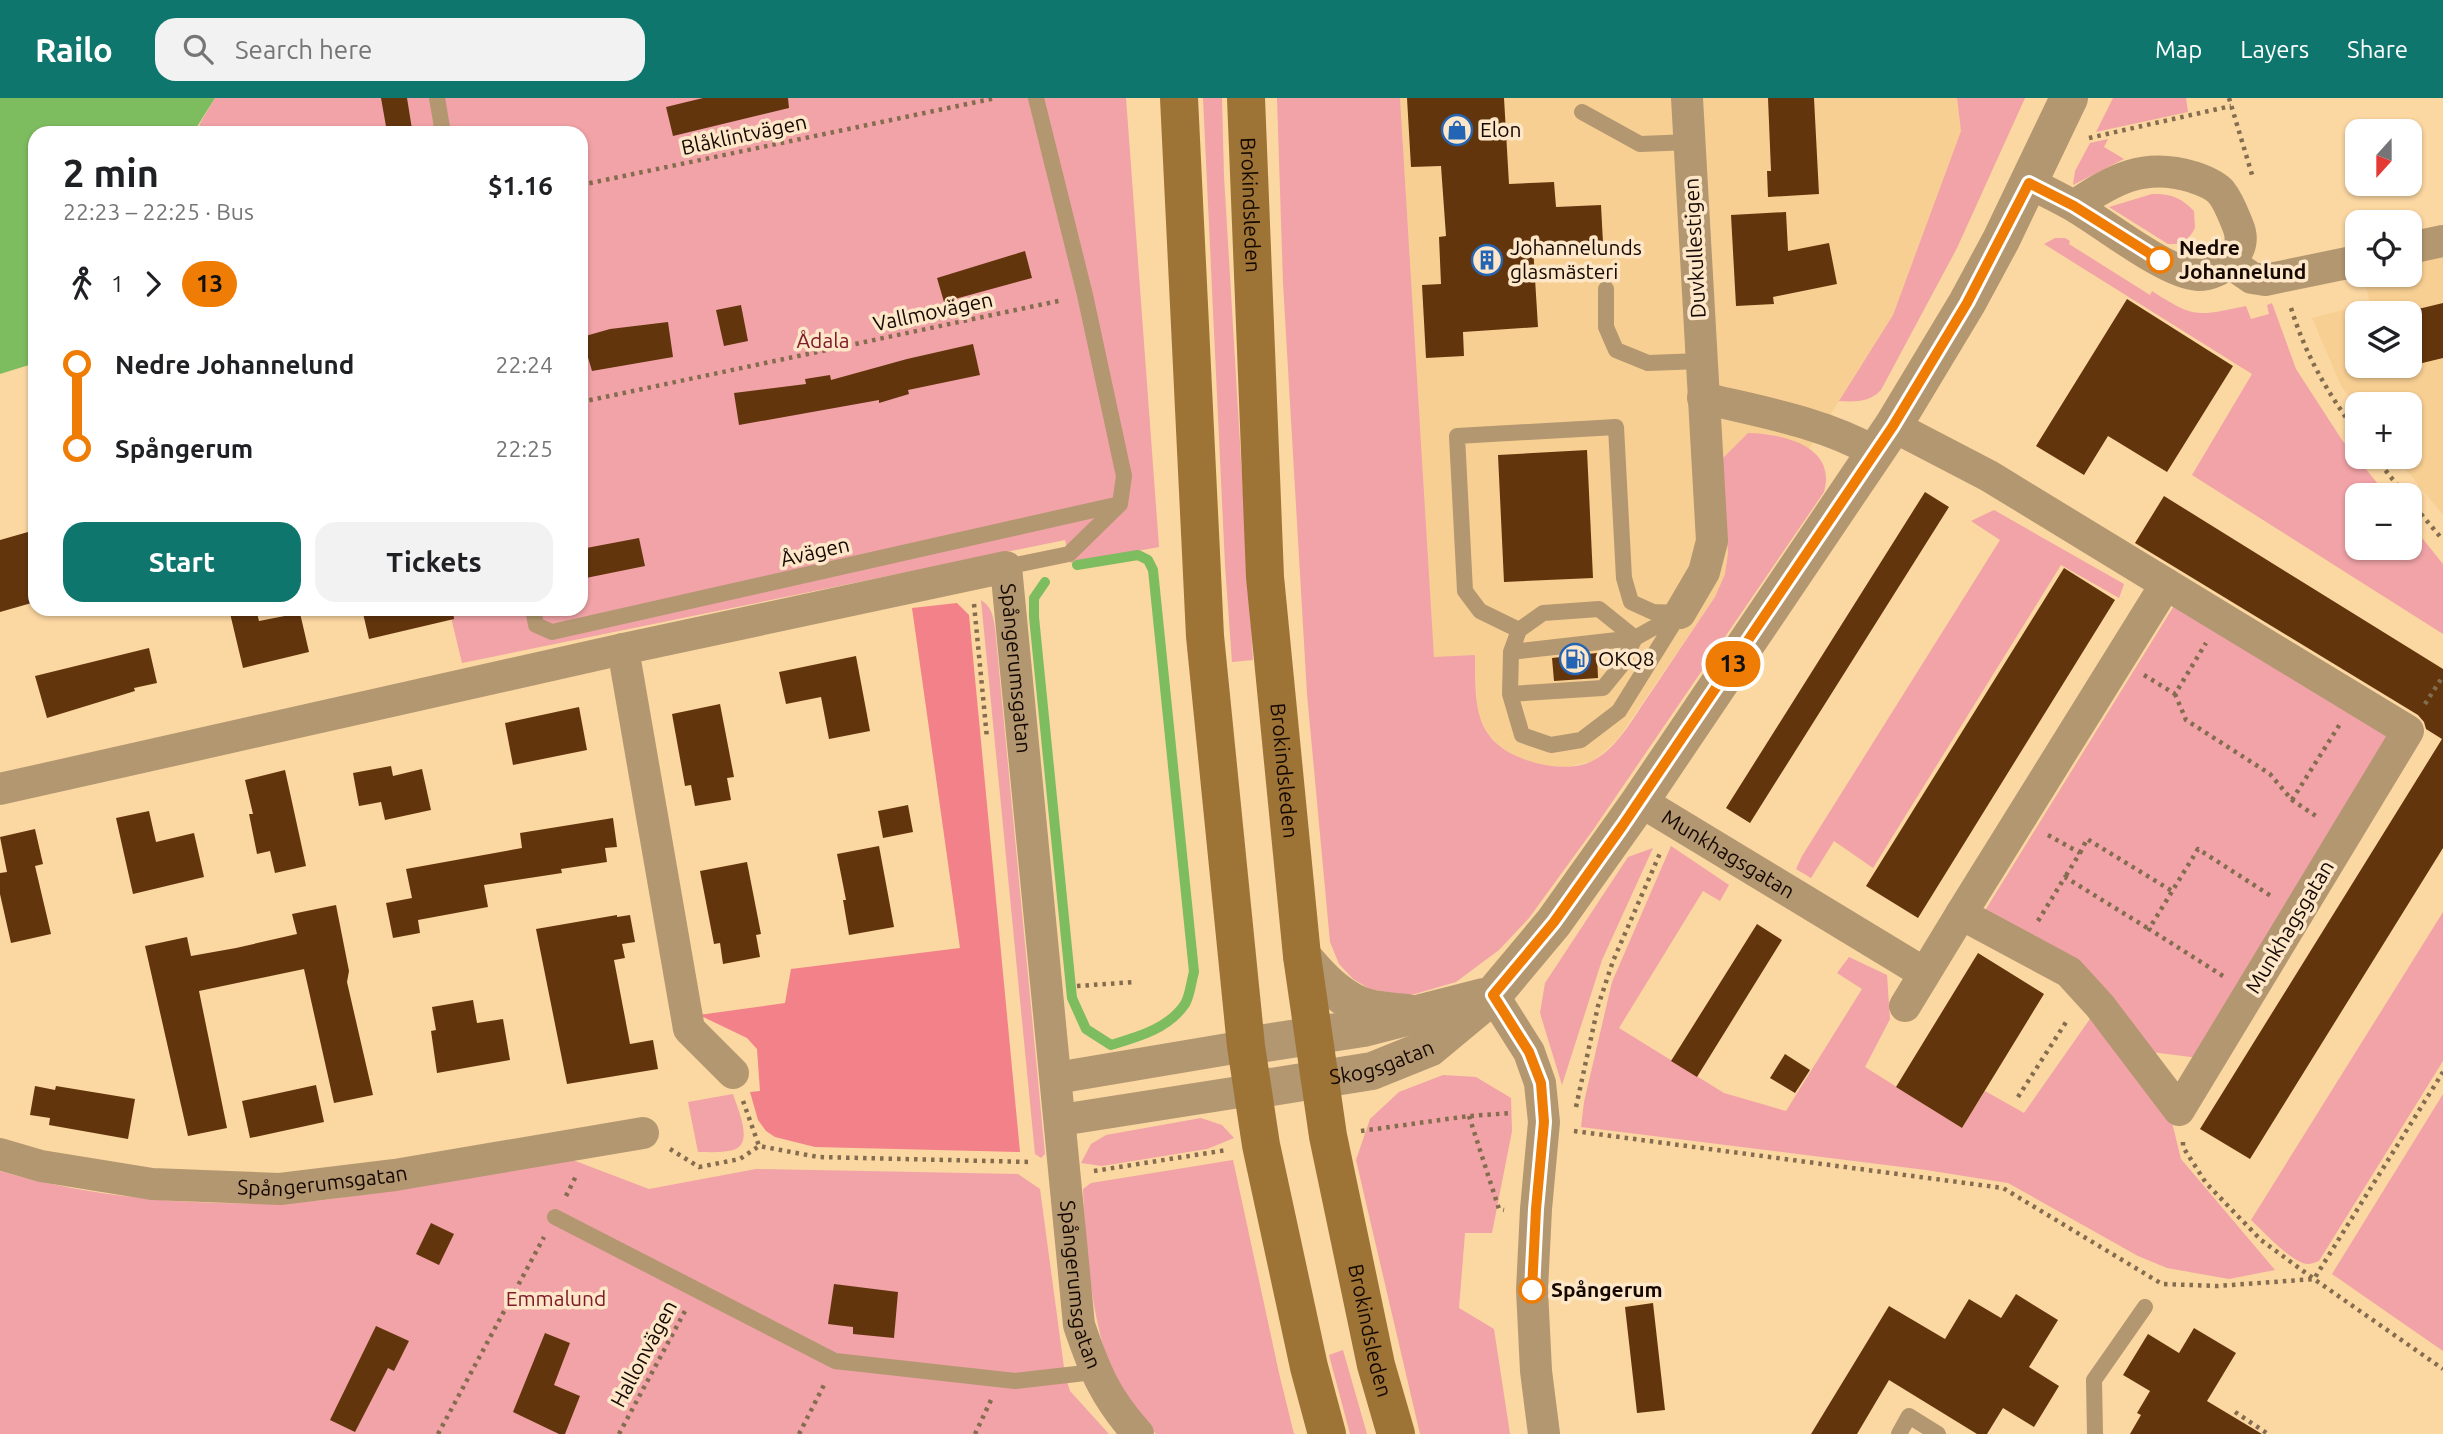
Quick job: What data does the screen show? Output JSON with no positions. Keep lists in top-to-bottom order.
{
  "streets": {
    "main road": ["Brokindsleden"],
    "street": [
      "Duvkullestigen",
      "Spångerumsgatan",
      "Munkhagsgatan",
      "Skogsgatan"
    ],
    "lane": ["Åvägen"],
    "path": ["Blåklintvägen", "Vallmovägen", "Hallonvägen"]
  },
  "crossings": [
    ["Brokindsleden", "Skogsgatan"],
    ["Munkhagsgatan", "Skogsgatan"]
  ],
  "parks": ["Ådala", "Emmalund"],
  "places": {
    "shop": ["Elon"],
    "building": ["Johannelunds glasmästeri"],
    "other": ["Nedre Johannelund", "Spångerum"],
    "fuel station": ["OKQ8"]
  },
  "lines": ["bus line 13"],
  "north": "bottom",
  "page": {
    "header": "Railo",
    "search": "Search here",
    "nav": ["Map", "Layers", "Share"],
    "on_map": "13",
    "map_buttons": ["+", "−"],
    "heading": ["2 min", "22:23 – 22:25 · Bus", "$1.16"],
    "legs": ["1", "13"],
    "list": [
      {
        "name": "Nedre Johannelund",
        "value": "22:24"
      },
      {
        "name": "Spångerum",
        "value": "22:25"
      }
    ],
    "buttons": ["Start", "Tickets"]
  }
}
